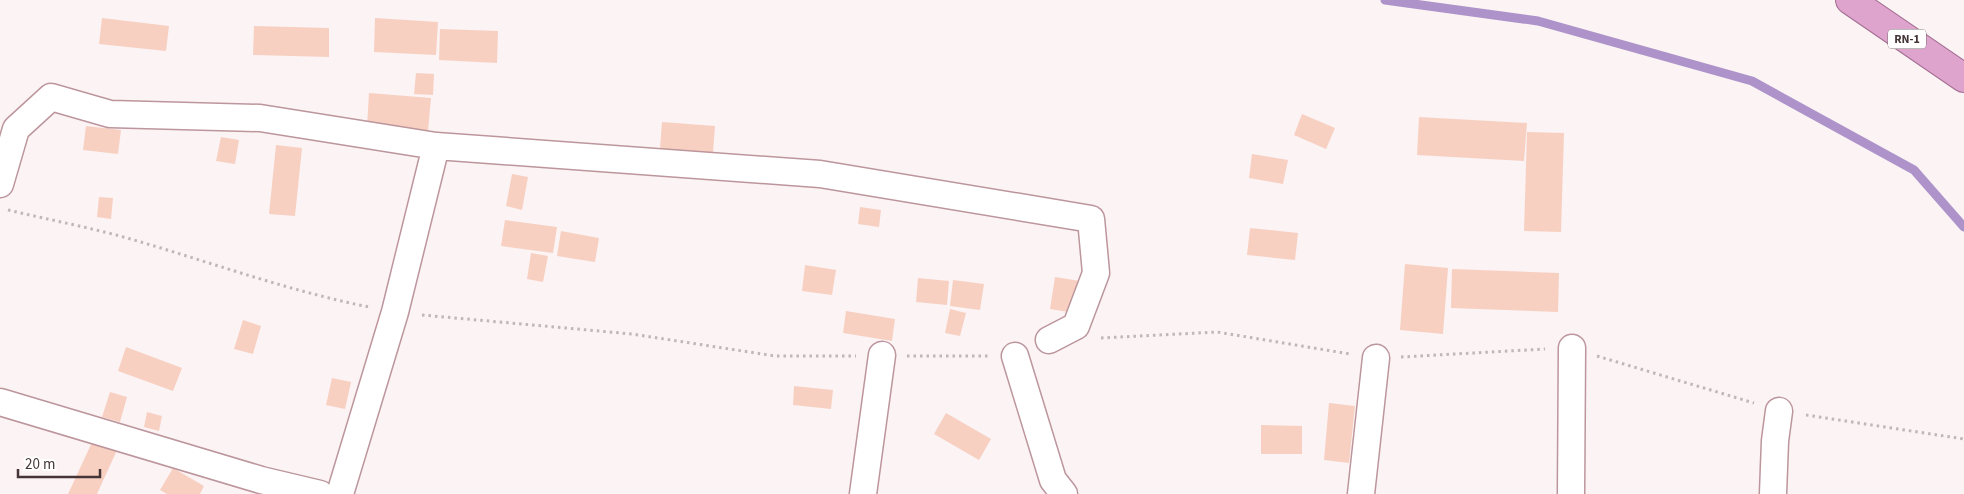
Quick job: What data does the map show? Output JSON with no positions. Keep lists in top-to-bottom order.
{
  "streets": {
    "highway": ["RN-1"]
  },
  "scale_bar": "20 m"
}
